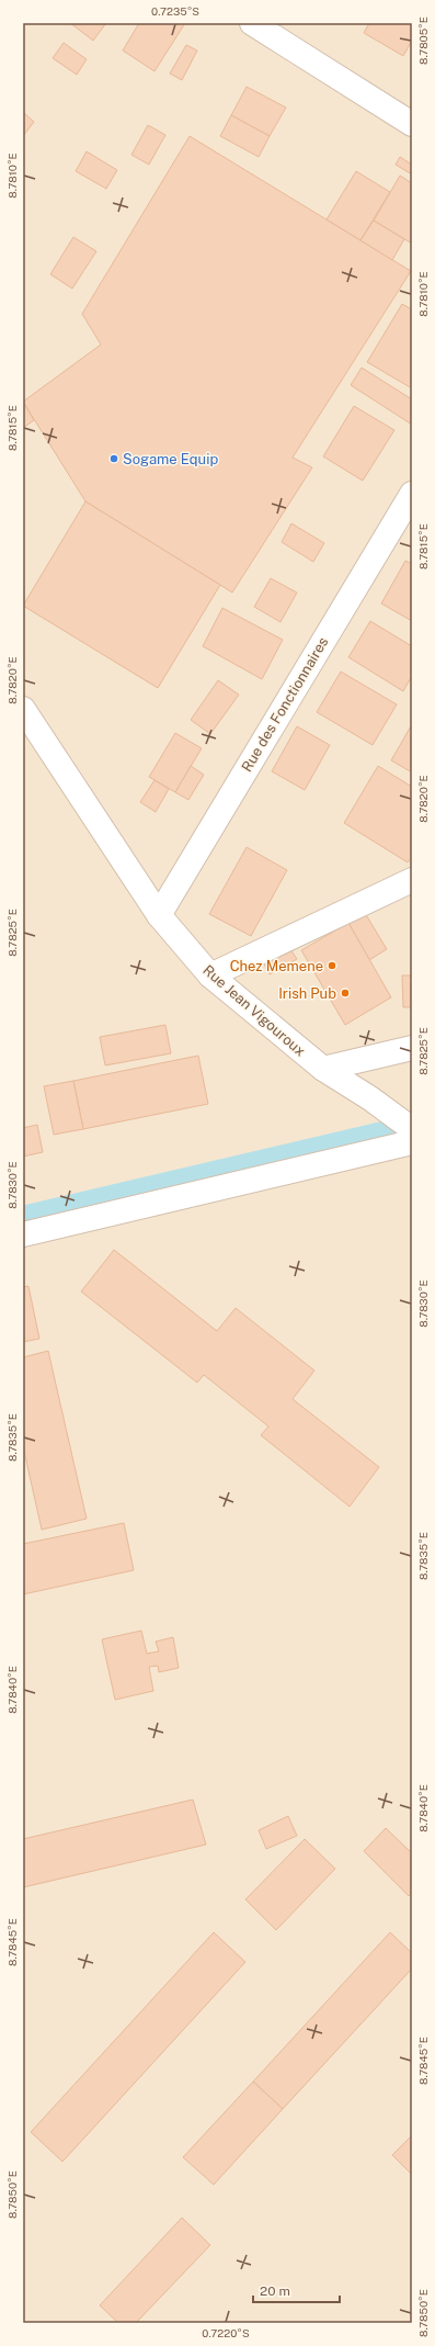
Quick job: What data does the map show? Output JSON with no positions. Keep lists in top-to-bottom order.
{
  "streets": {
    "street": ["Rue des Fonctionnaires", "Rue Jean Vigouroux"]
  },
  "crossings": [
    ["Rue des Fonctionnaires", "Rue Jean Vigouroux"]
  ],
  "places": ["Sogame Equip", "Chez Memene", "Irish Pub"],
  "scale_bar": "20 m",
  "coordinates": [
    "0.7235°S",
    "8.7805°E",
    "8.7810°E",
    "8.7815°E",
    "8.7820°E",
    "8.7825°E",
    "8.7830°E",
    "8.7835°E",
    "8.7840°E",
    "8.7845°E",
    "8.7850°E",
    "0.7220°S"
  ]
}
